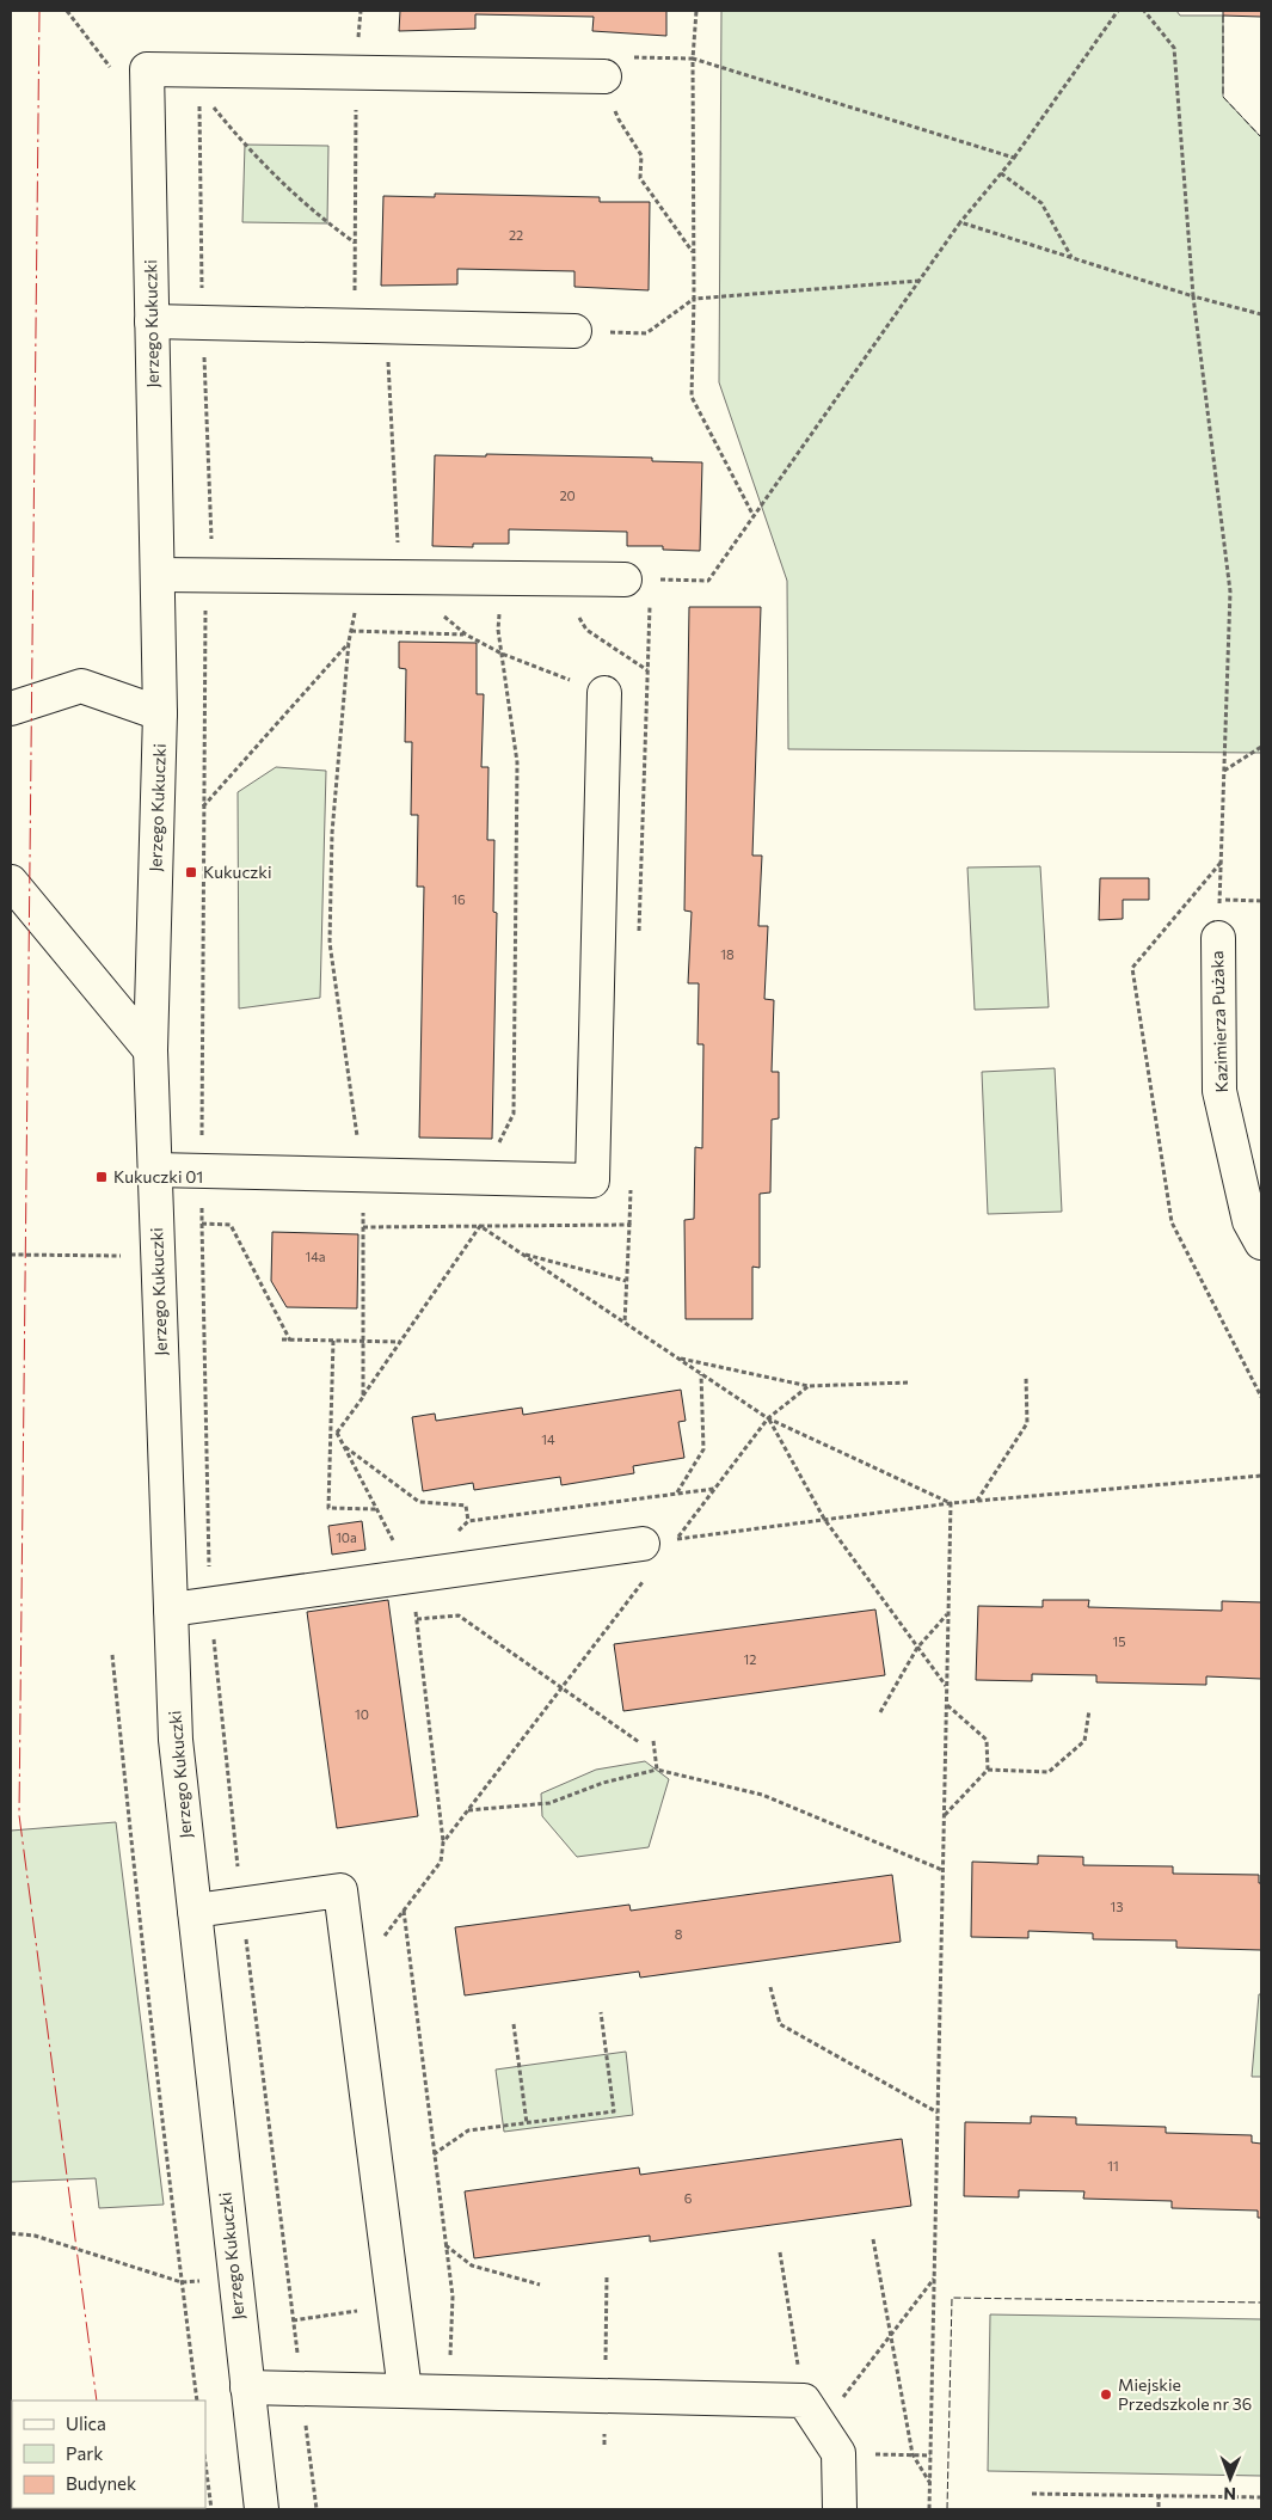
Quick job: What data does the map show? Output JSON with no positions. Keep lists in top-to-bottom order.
{
  "streets": {
    "street": ["Jerzego Kukuczki", "Kazimierza Pużaka"]
  },
  "places": {
    "transit": ["Kukuczki", "Kukuczki 01"],
    "other": ["Miejskie Przedszkole nr 36"]
  },
  "house_numbers": [
    "22",
    "20",
    "16",
    "18",
    "14a",
    "14",
    "10a",
    "15",
    "12",
    "10",
    "13",
    "8",
    "11",
    "6"
  ],
  "legend": ["Ulica", "Park", "Budynek"],
  "north": "bottom"
}
